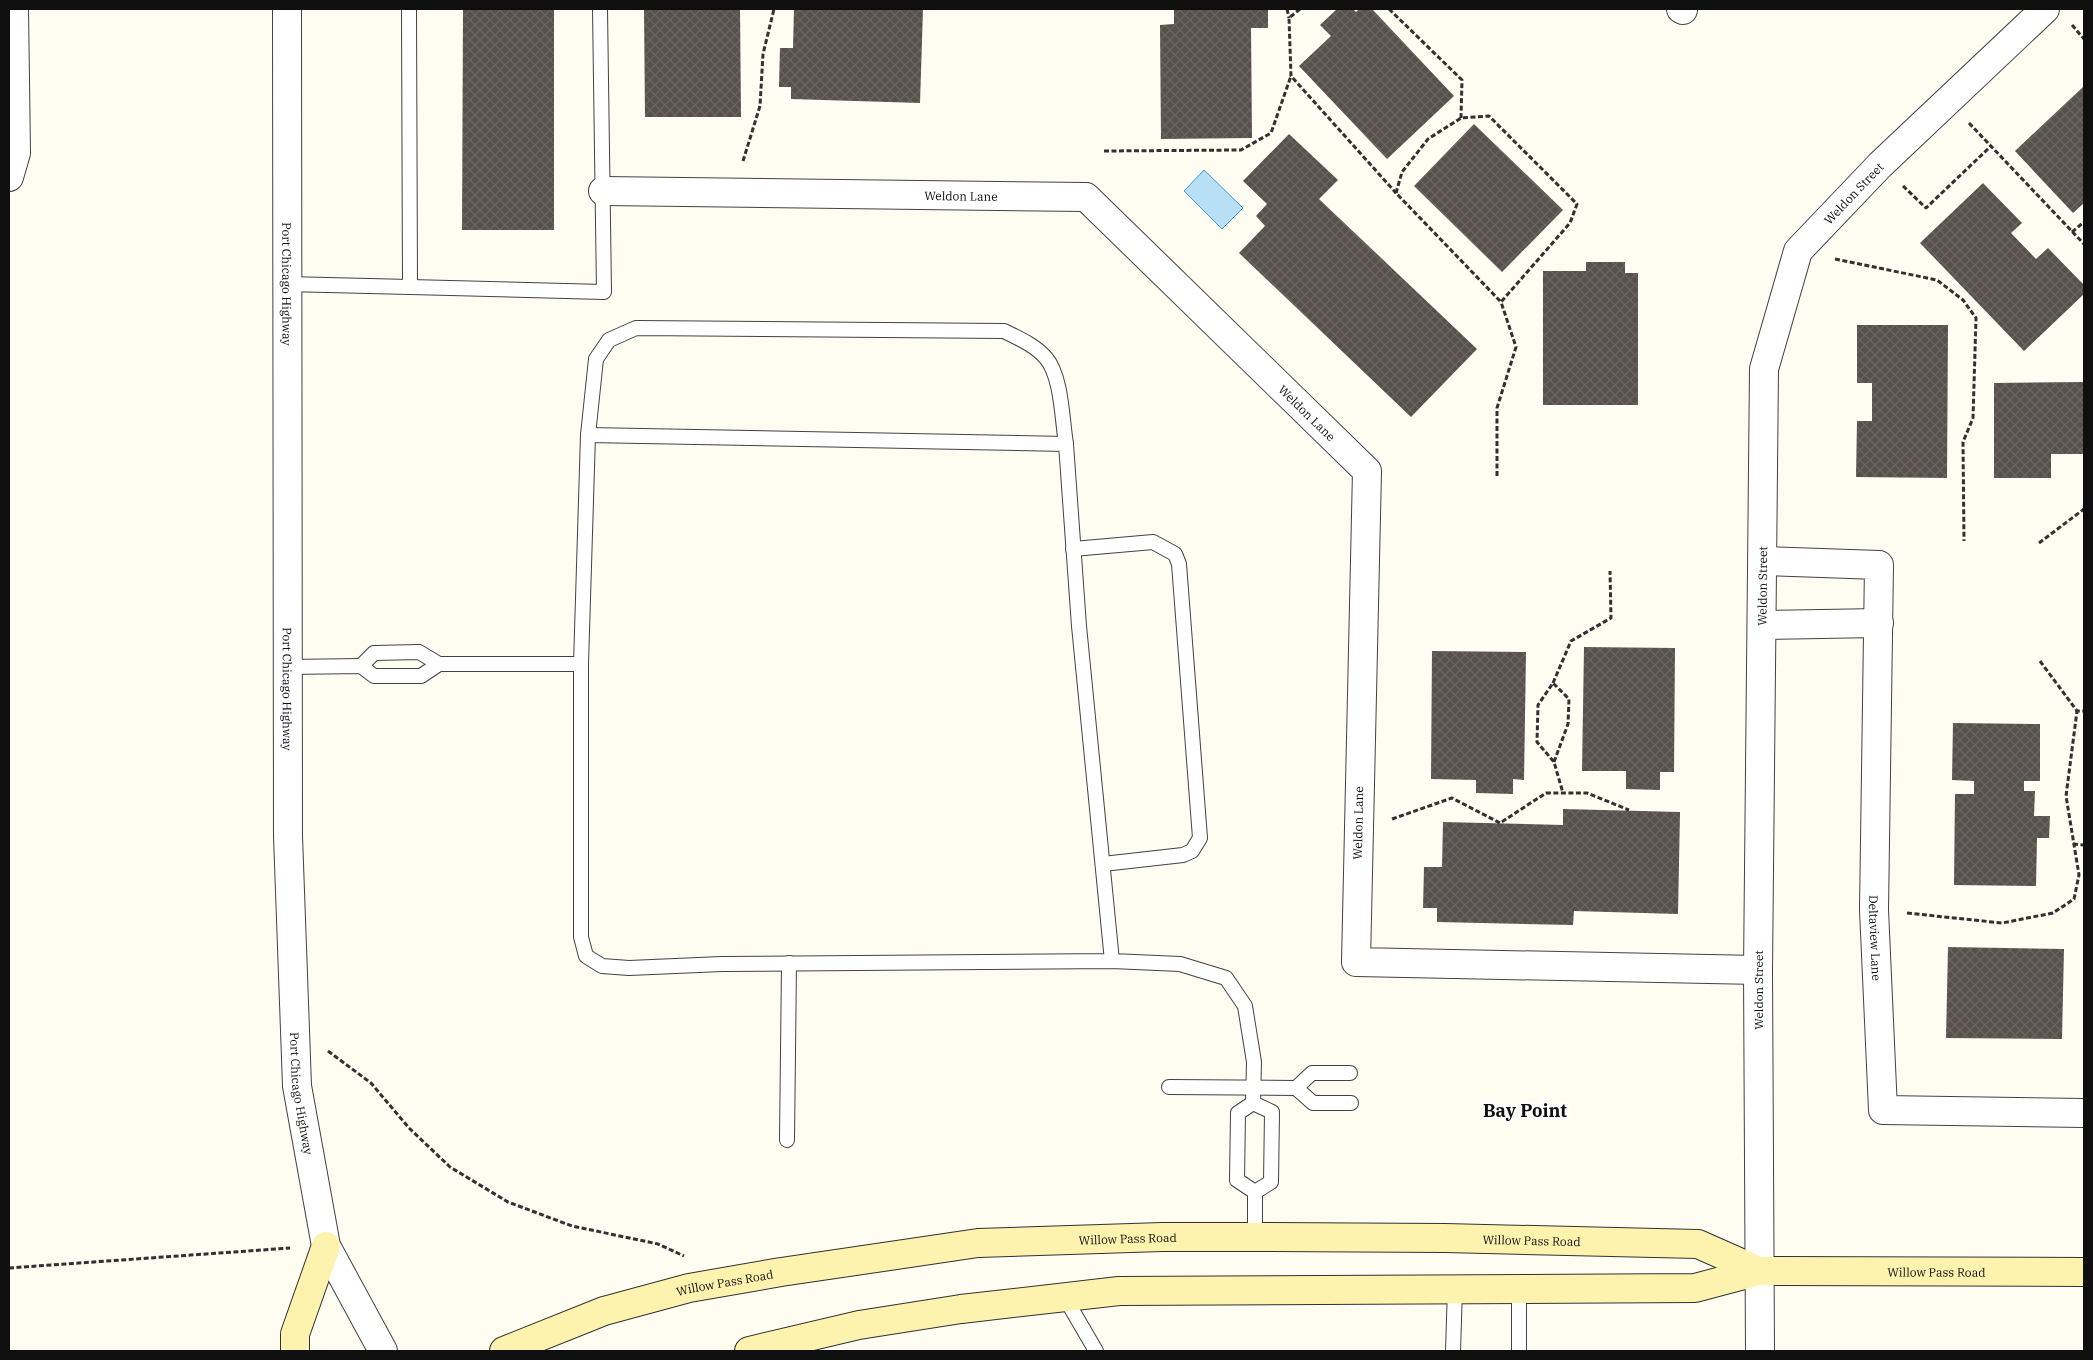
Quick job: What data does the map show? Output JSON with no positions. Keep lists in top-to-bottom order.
{
  "streets": {
    "main road": ["Willow Pass Road"],
    "street": [
      "Weldon Street",
      "Weldon Lane",
      "Port Chicago Highway",
      "Deltaview Lane"
    ]
  },
  "crossings": [
    ["Weldon Street", "Weldon Lane"],
    ["Weldon Street", "Deltaview Lane"],
    ["Weldon Street", "Willow Pass Road"]
  ],
  "districts": ["Bay Point"]
}
